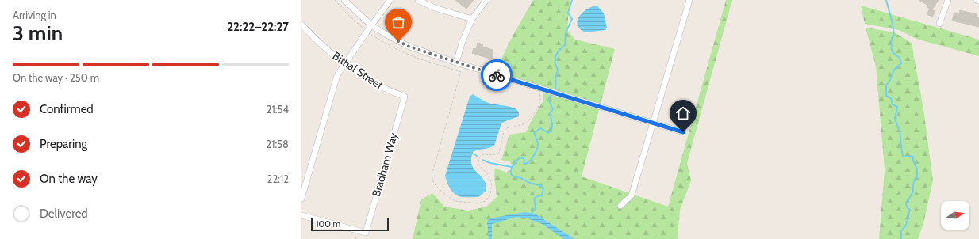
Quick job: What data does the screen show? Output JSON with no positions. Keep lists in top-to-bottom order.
{
  "streets": {
    "street": ["Bithal Street", "Bradham Way"]
  },
  "crossings": [
    ["Bithal Street", "Bradham Way"]
  ],
  "scale_bar": "100 m",
  "north": "right",
  "page": {
    "heading": ["3 min", "Arriving in", "22:22–22:27"],
    "bar": "On the way · 250 m",
    "list": [
      ["Confirmed", "21:54"],
      ["Preparing", "21:58"],
      ["On the way", "22:12"],
      "Delivered"
    ],
    "scale": "100 m"
  }
}
